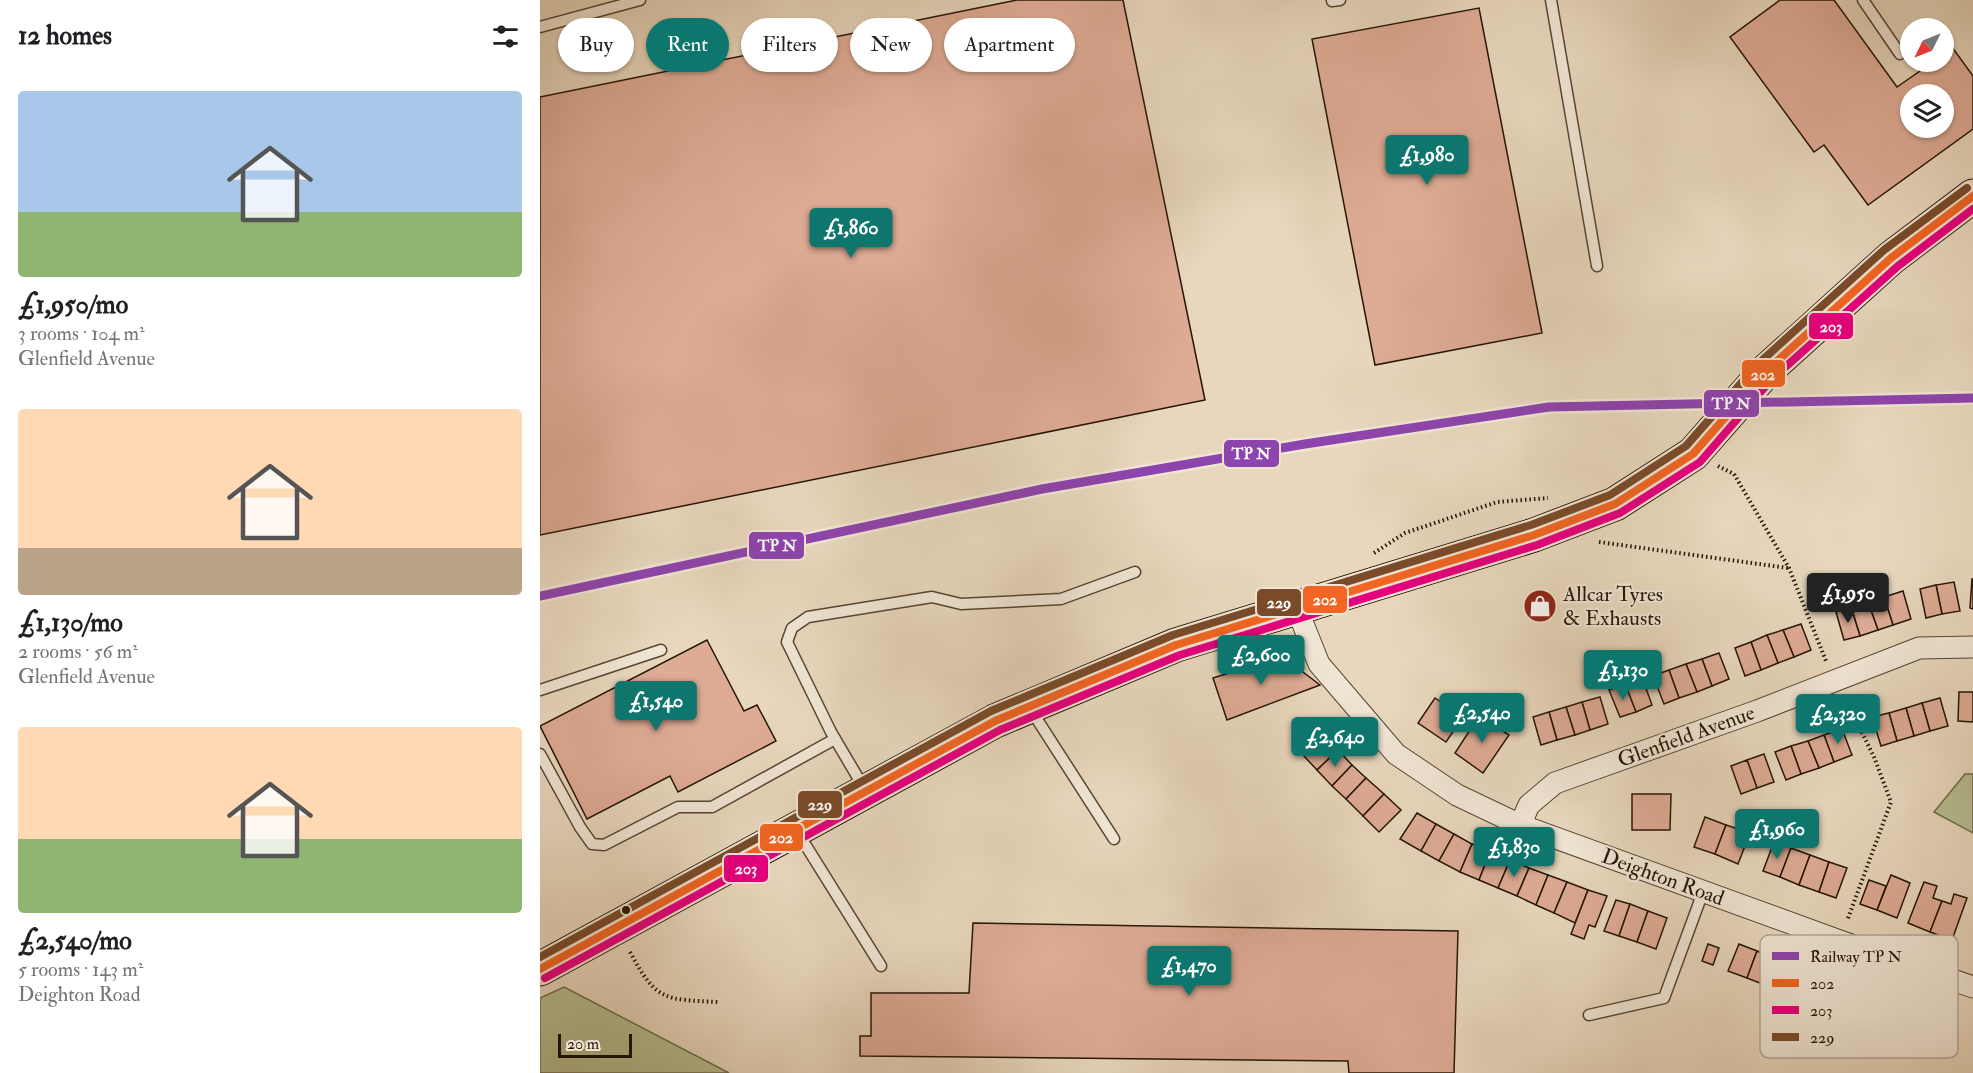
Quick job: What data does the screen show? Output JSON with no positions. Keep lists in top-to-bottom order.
{
  "streets": {
    "street": ["Glenfield Avenue", "Deighton Road"]
  },
  "crossings": [
    ["Glenfield Avenue", "Deighton Road"]
  ],
  "places": {
    "shop": ["Allcar Tyres & Exhausts"]
  },
  "lines": ["transit line 229", "transit line 202", "transit line 203"],
  "legend": [
    "Railway TP N",
    "202",
    "203",
    "229"
  ],
  "scale_bar": "20 m",
  "north": "bottom left",
  "page": {
    "heading": "12 homes",
    "chip": [
      "Buy",
      "Rent",
      "Filters",
      "New",
      "Apartment"
    ],
    "list": [
      {
        "name": "£1,950/mo",
        "note": "3 rooms · 104 m² · Glenfield Avenue"
      },
      {
        "name": "£1,130/mo",
        "note": "2 rooms · 56 m² · Glenfield Avenue"
      },
      {
        "name": "£2,540/mo",
        "note": "5 rooms · 143 m² · Deighton Road"
      }
    ],
    "price": [
      "£1,980",
      "£1,860",
      "£1,950",
      "£2,600",
      "£1,130",
      "£1,540",
      "£2,540",
      "£2,320",
      "£2,640",
      "£1,960",
      "£1,830",
      "£1,470"
    ],
    "scale": "20 m"
  }
}
